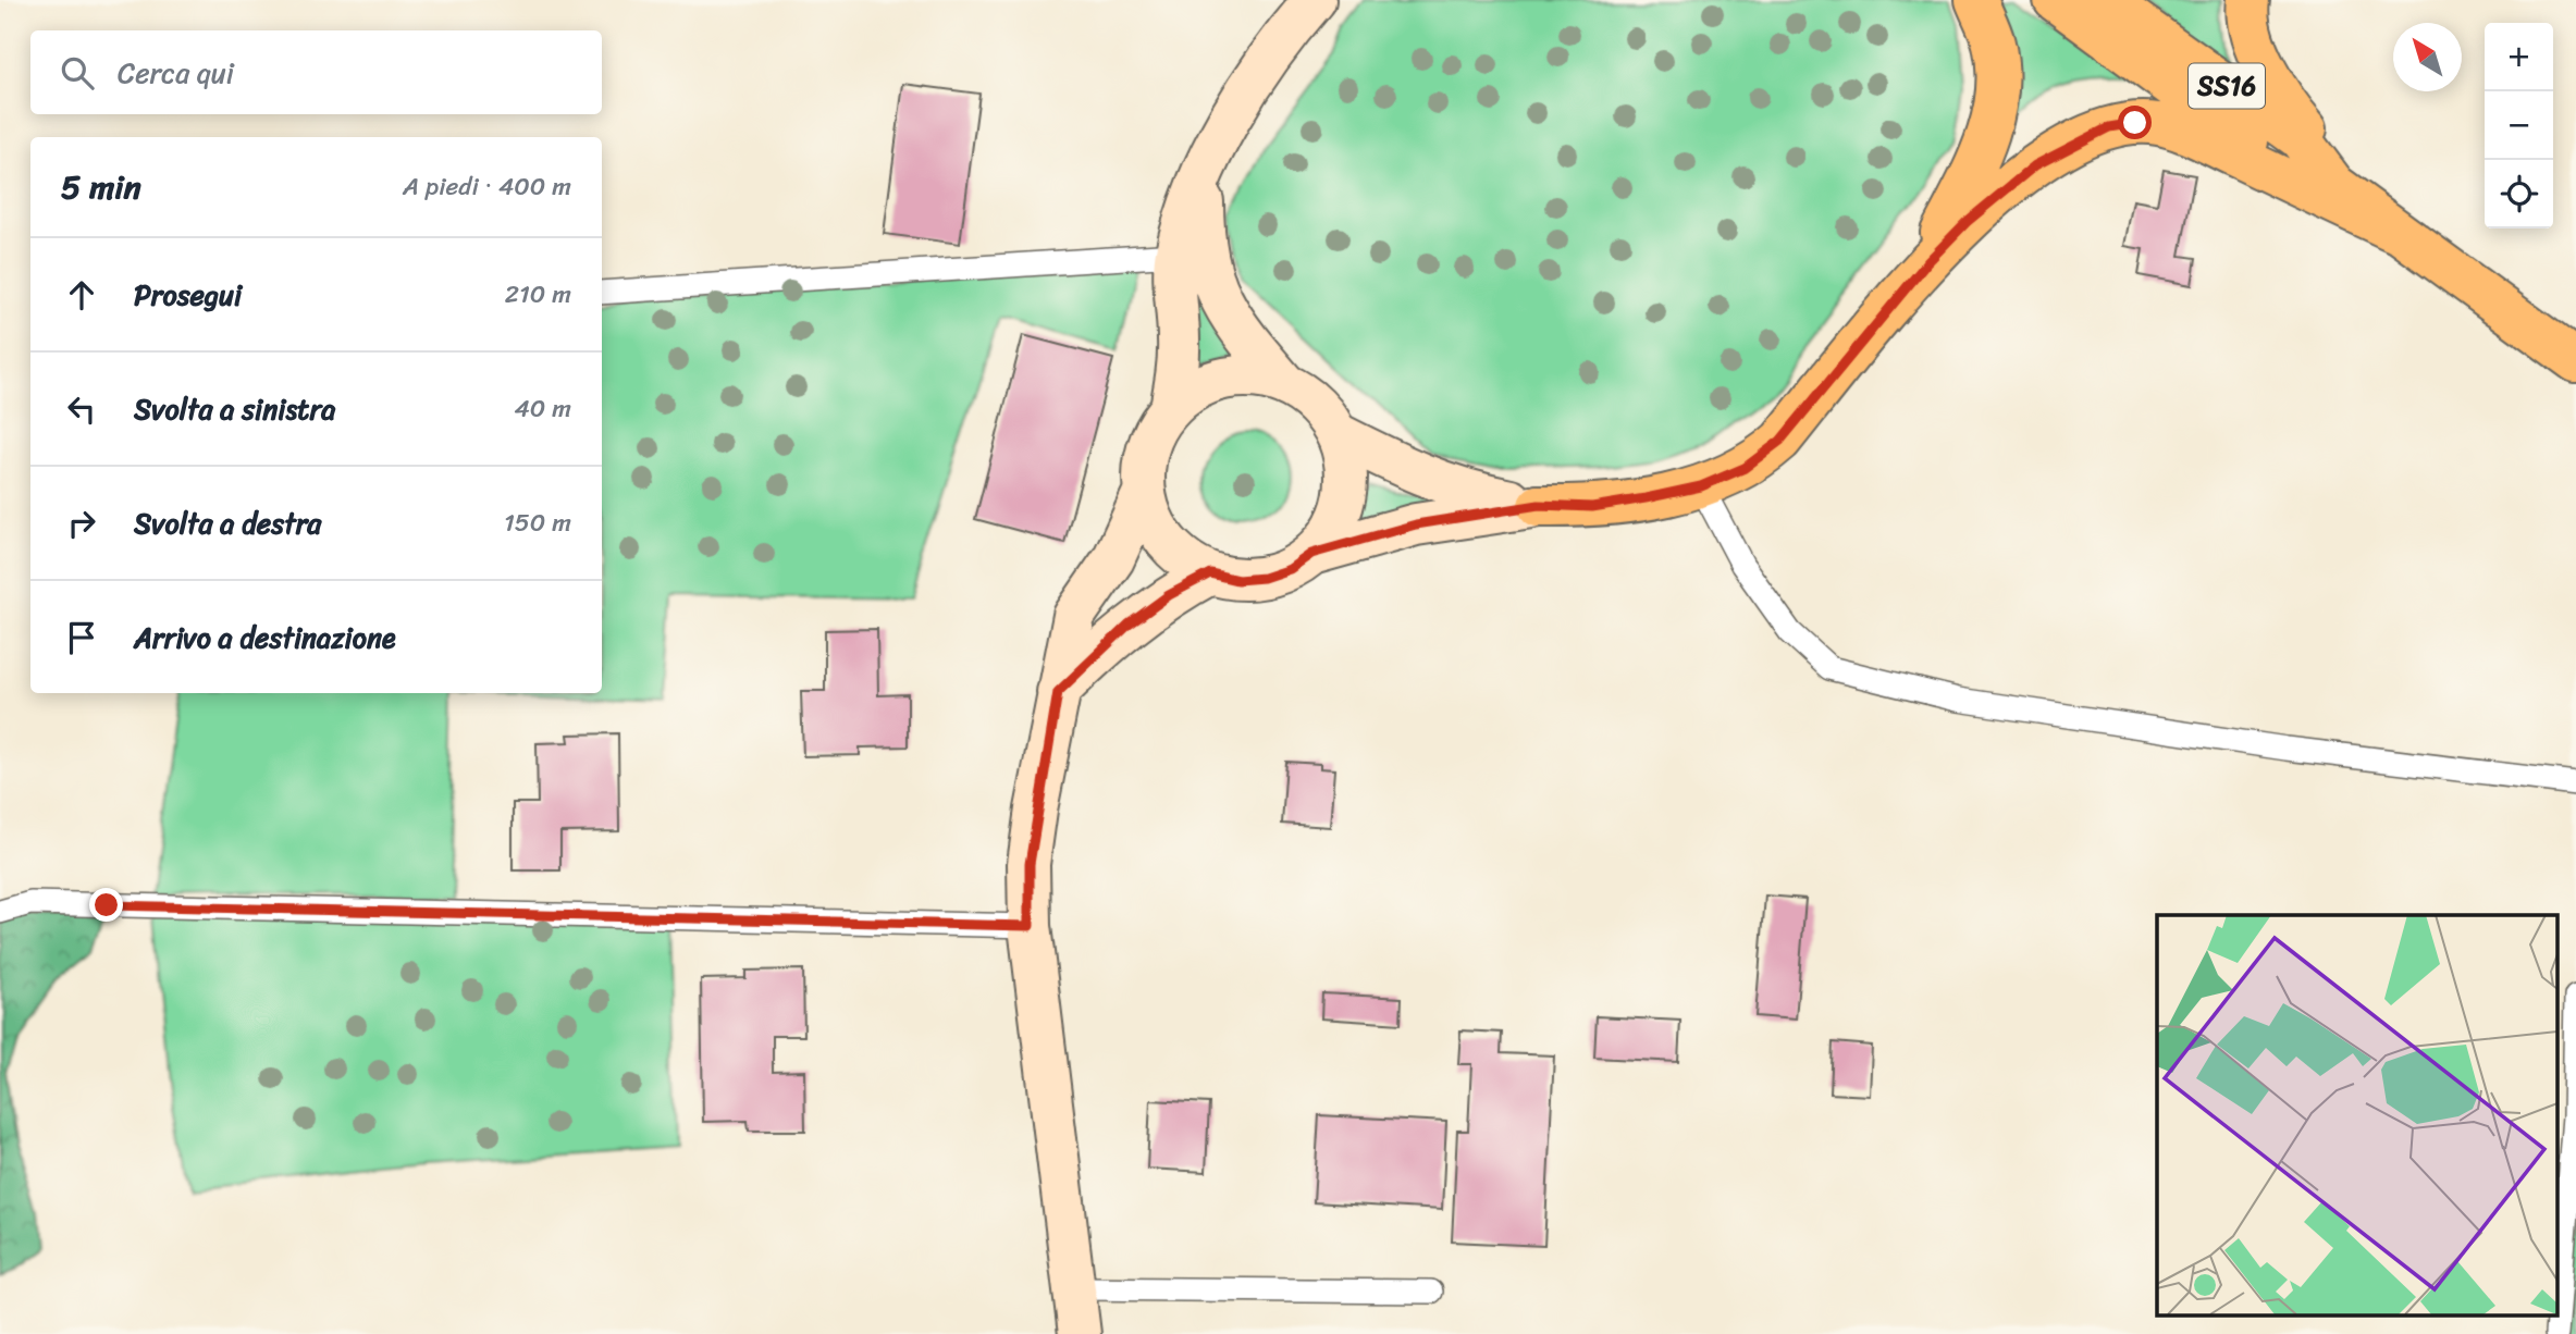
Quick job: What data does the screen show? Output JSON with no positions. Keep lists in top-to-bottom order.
{
  "streets": {
    "main road": ["SS16"]
  },
  "north": "top left",
  "page": {
    "map_buttons": ["+", "−"],
    "search": "Cerca qui",
    "heading": ["5 min", "A piedi · 400 m"],
    "list": [
      ["Prosegui", "210 m"],
      ["Svolta a sinistra", "40 m"],
      ["Svolta a destra", "150 m"],
      "Arrivo a destinazione"
    ]
  }
}
